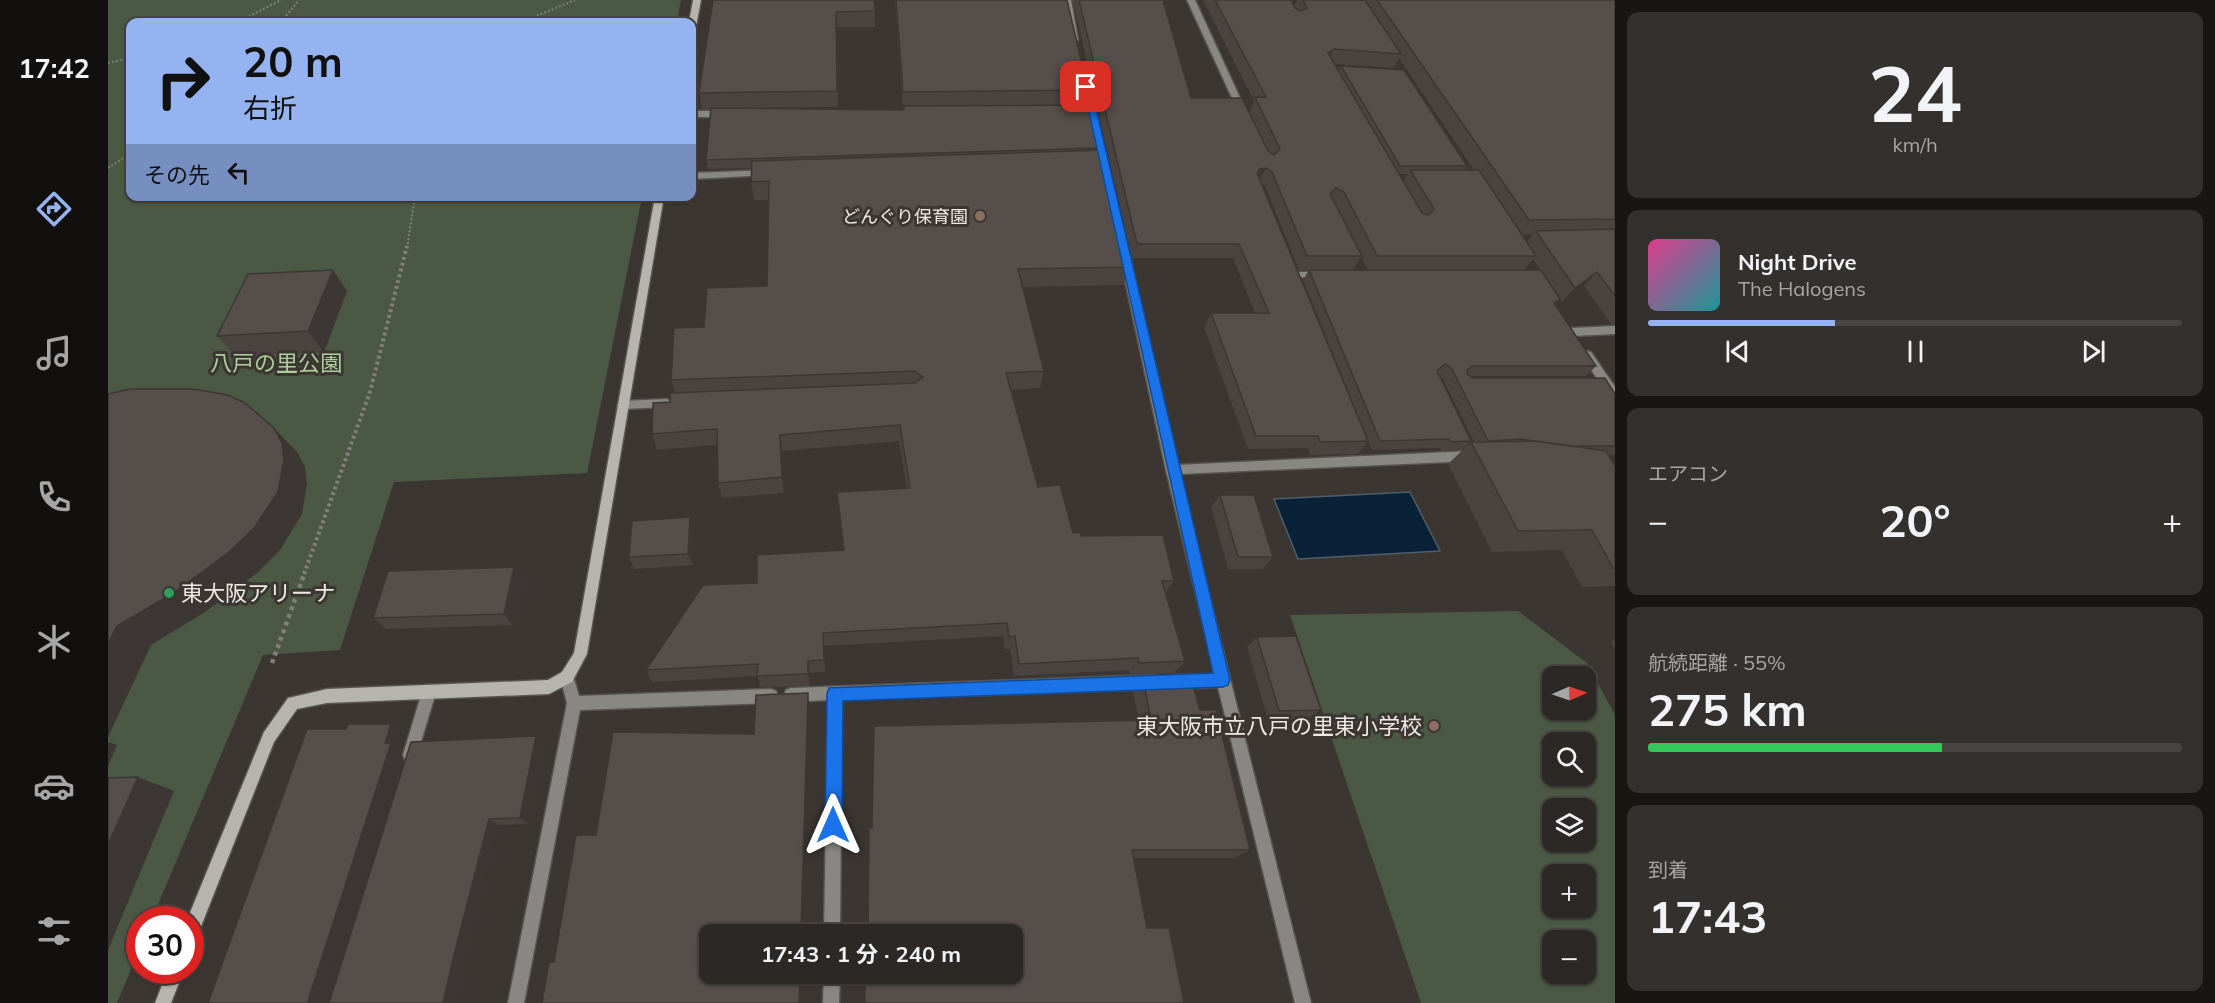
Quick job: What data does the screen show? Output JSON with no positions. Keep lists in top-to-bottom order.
{
  "parks": ["八戸の里公園"],
  "places": ["どんぐり保育園", "東大阪アリーナ", "東大阪市立八戸の里東小学校"],
  "north": "right",
  "page": {
    "tabs": "17:42",
    "tile": [
      ["24", "km/h"],
      "エアコン",
      ["航続距離 · 55%", "275 km"],
      ["到着", "17:43"]
    ],
    "turn": ["20 m", "右折"],
    "then": "その先",
    "song": ["Night Drive", "The Halogens"],
    "heat": ["−", "20°", "+"],
    "map_buttons": ["+", "−"],
    "limit": "30",
    "trip": "17:43 · 1 分 · 240 m"
  }
}
